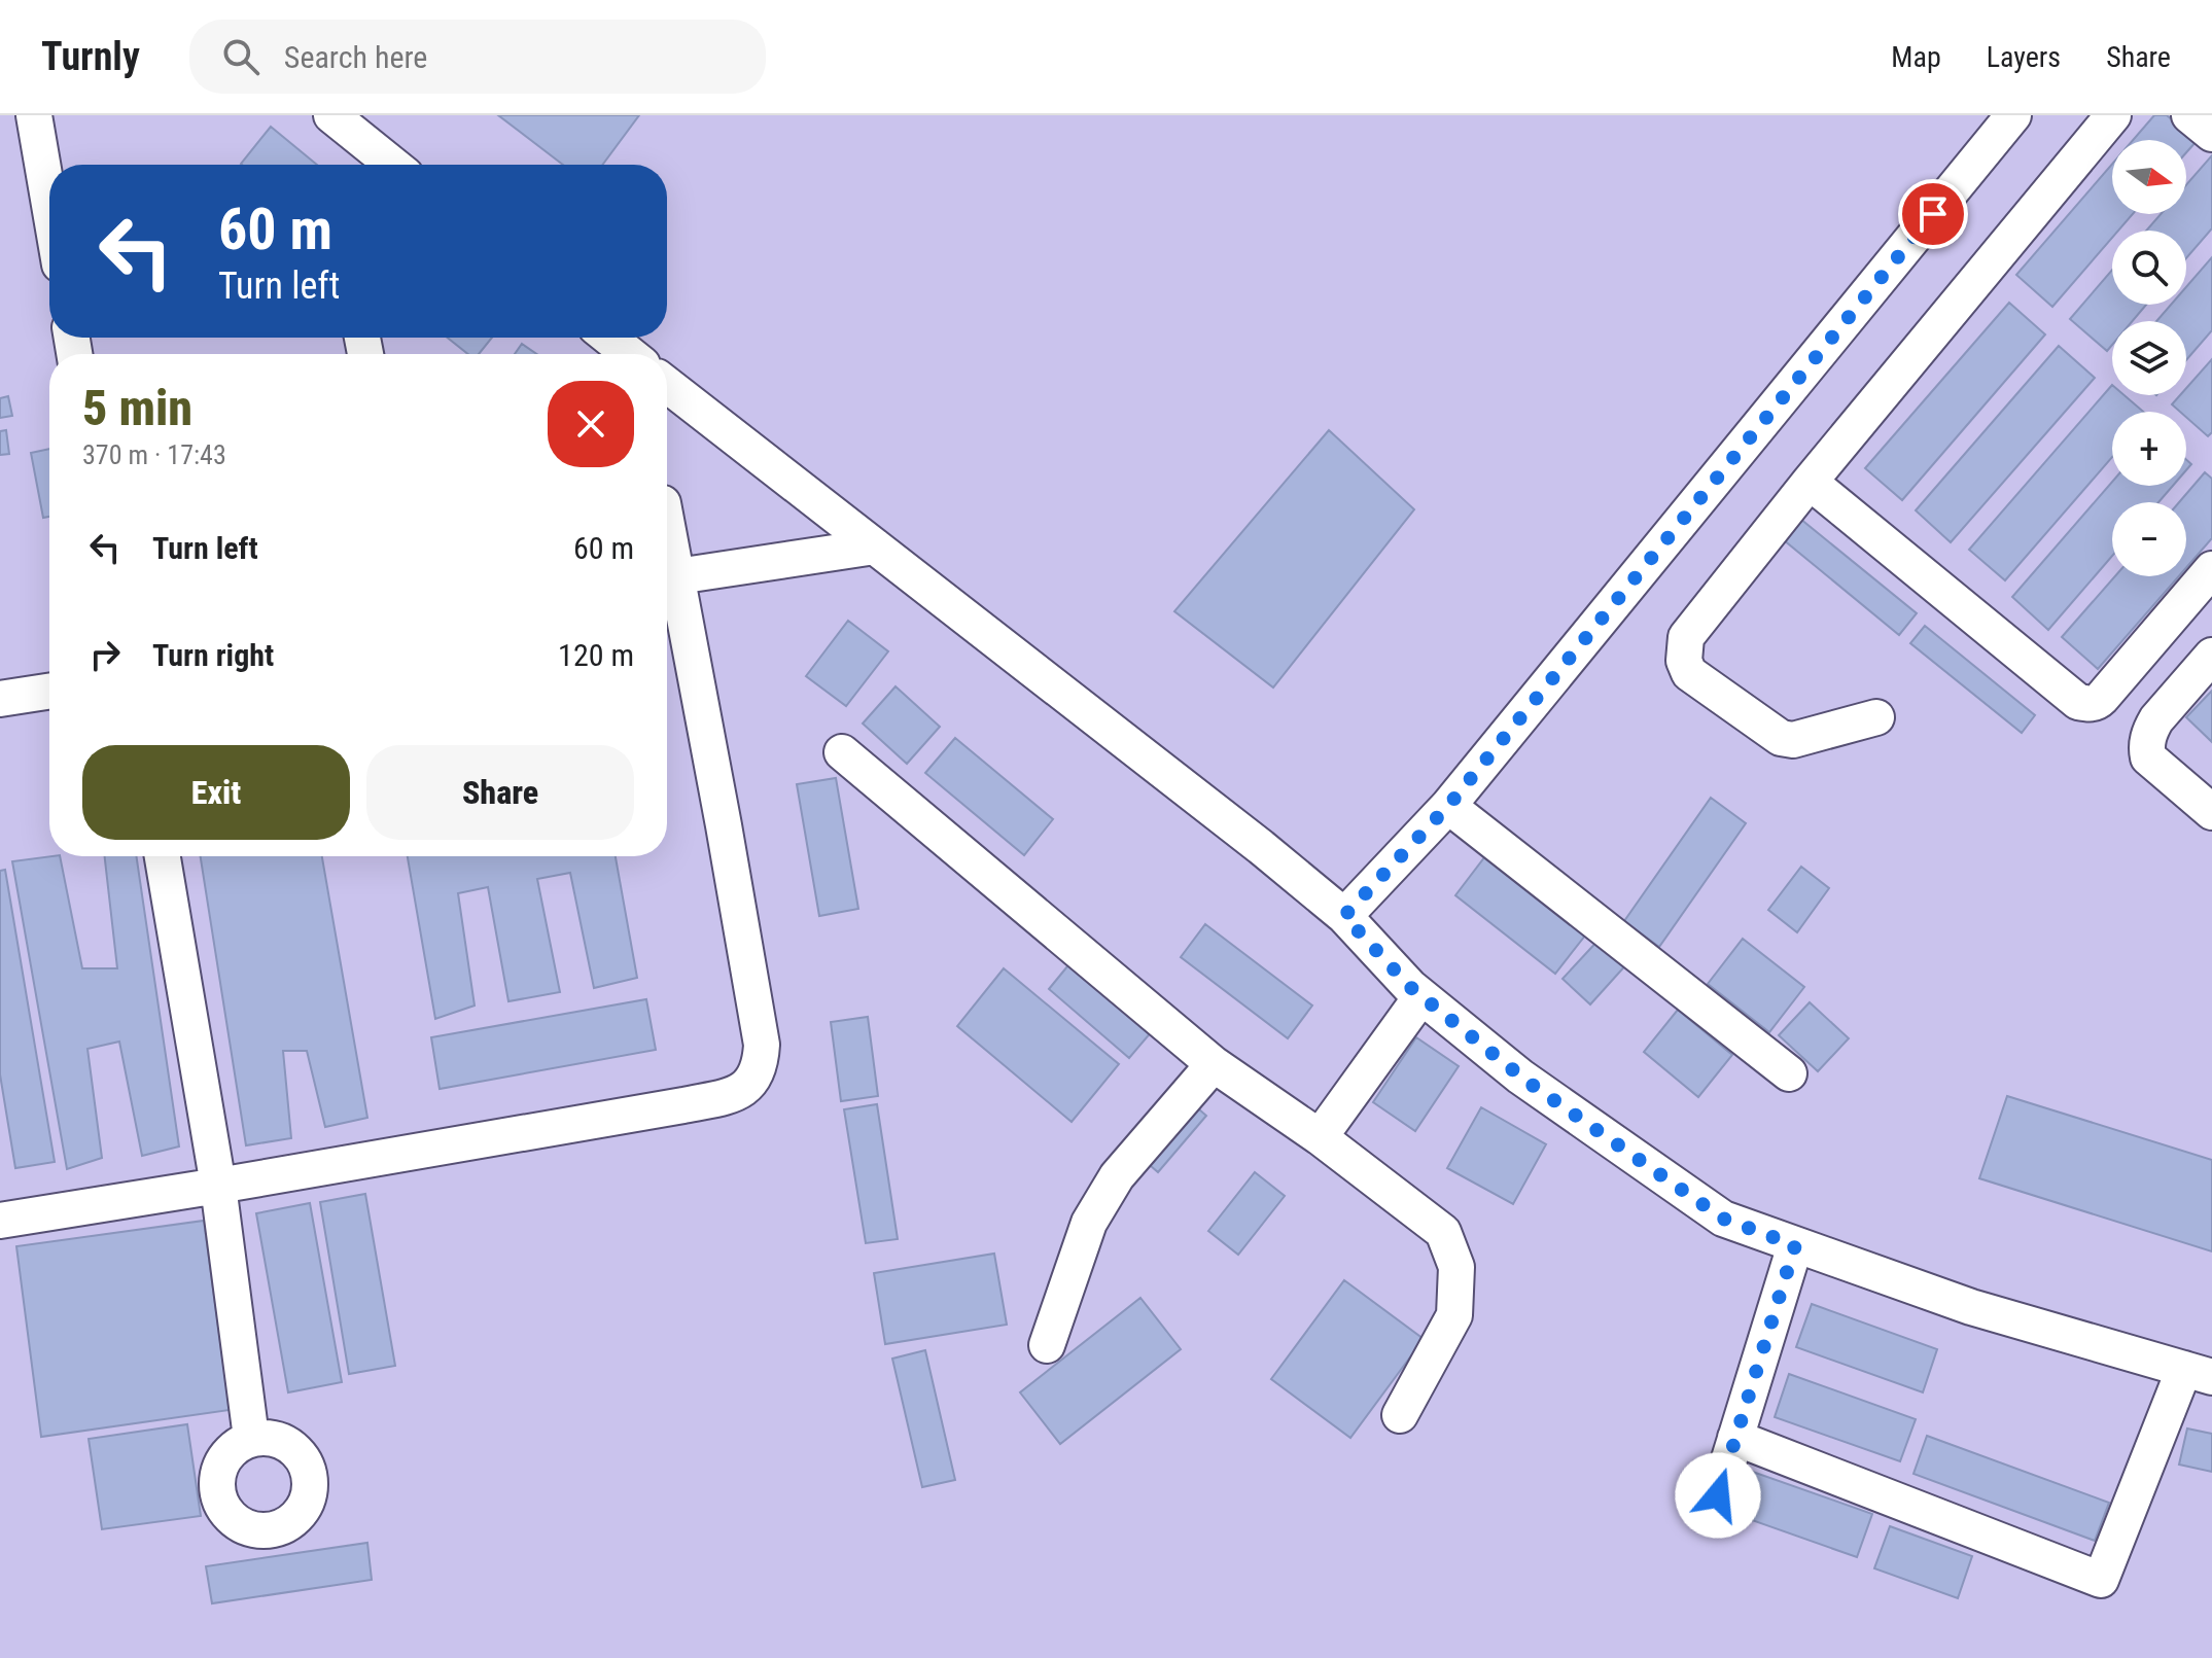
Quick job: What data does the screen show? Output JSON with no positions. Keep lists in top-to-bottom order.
{
  "north": "right",
  "page": {
    "header": "Turnly",
    "search": "Search here",
    "nav": ["Map", "Layers", "Share"],
    "map_buttons": ["+", "−"],
    "turn": ["60 m", "Turn left"],
    "heading": ["5 min", "370 m · 17:43"],
    "list": [
      {
        "name": "Turn left",
        "value": "60 m"
      },
      {
        "name": "Turn right",
        "value": "120 m"
      }
    ],
    "buttons": ["Exit", "Share"]
  }
}
